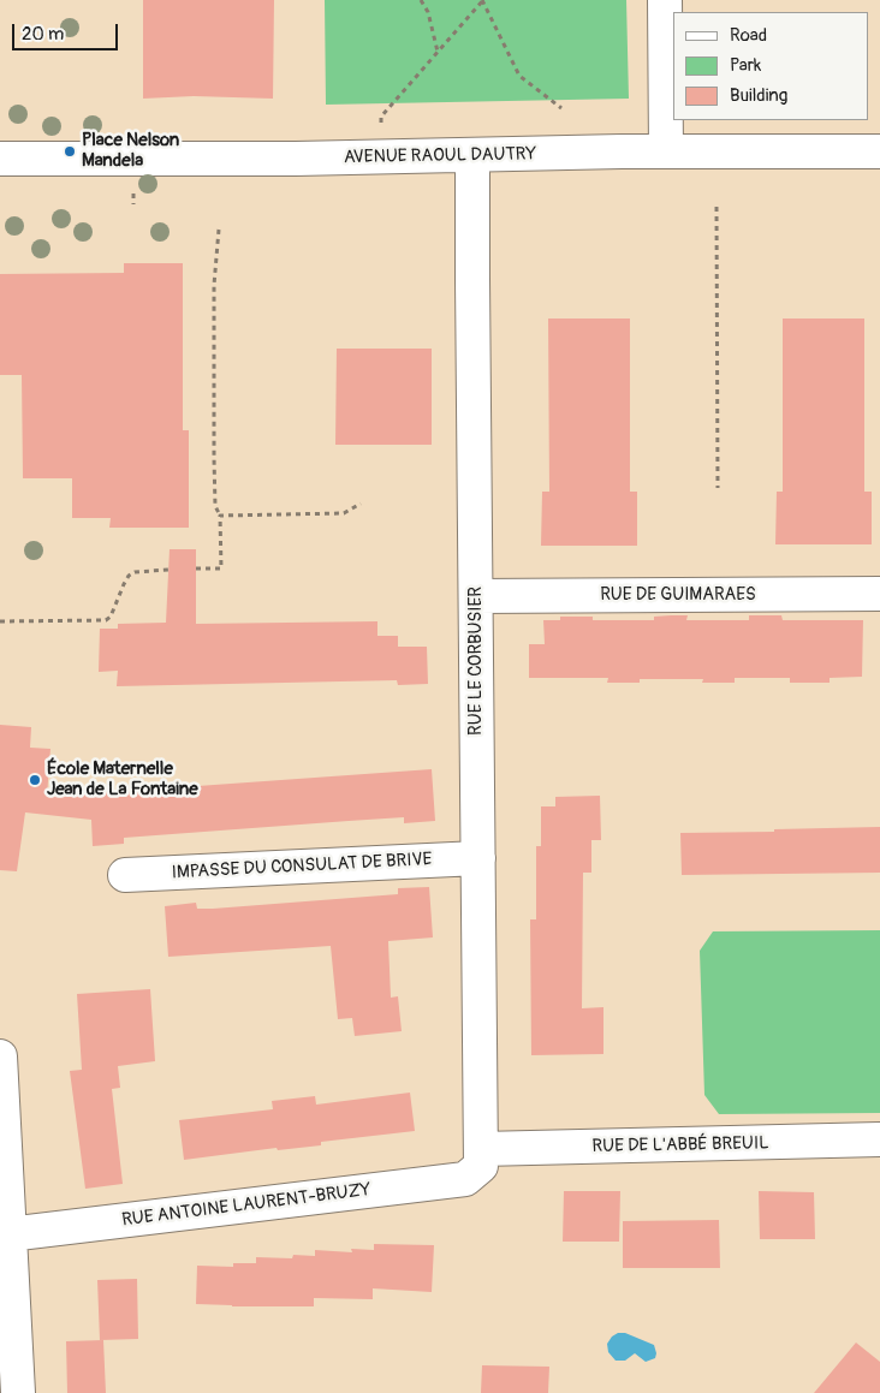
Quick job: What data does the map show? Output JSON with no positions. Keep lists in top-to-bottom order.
{
  "streets": {
    "street": [
      "AVENUE RAOUL DAUTRY",
      "RUE DE GUIMARAES",
      "RUE LE CORBUSIER",
      "IMPASSE DU CONSULAT DE BRIVE",
      "RUE DE L'ABBÉ BREUIL",
      "RUE ANTOINE LAURENT-BRUZY"
    ]
  },
  "crossings": [
    ["AVENUE RAOUL DAUTRY", "RUE LE CORBUSIER"],
    ["RUE DE GUIMARAES", "RUE LE CORBUSIER"],
    ["RUE LE CORBUSIER", "IMPASSE DU CONSULAT DE BRIVE"],
    ["RUE LE CORBUSIER", "RUE DE L'ABBÉ BREUIL"],
    ["RUE LE CORBUSIER", "RUE ANTOINE LAURENT-BRUZY"],
    ["RUE DE L'ABBÉ BREUIL", "RUE ANTOINE LAURENT-BRUZY"]
  ],
  "places": ["Place Nelson Mandela", "École Maternelle Jean de La Fontaine"],
  "legend": ["Road", "Park", "Building"],
  "scale_bar": "20 m"
}
